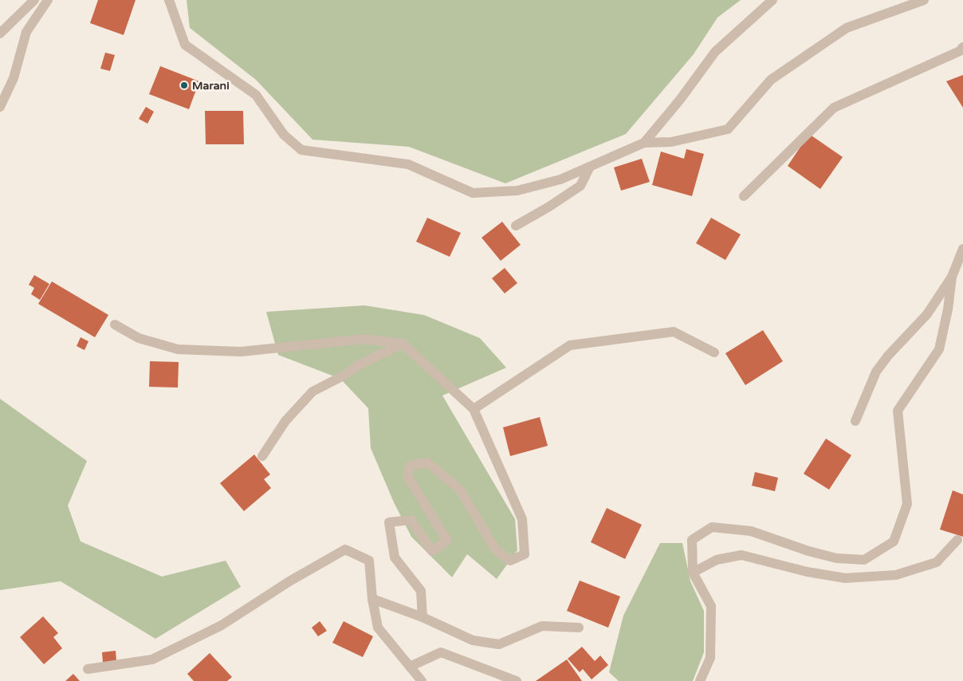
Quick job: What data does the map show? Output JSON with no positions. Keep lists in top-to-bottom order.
{
  "places": ["Marani"]
}
